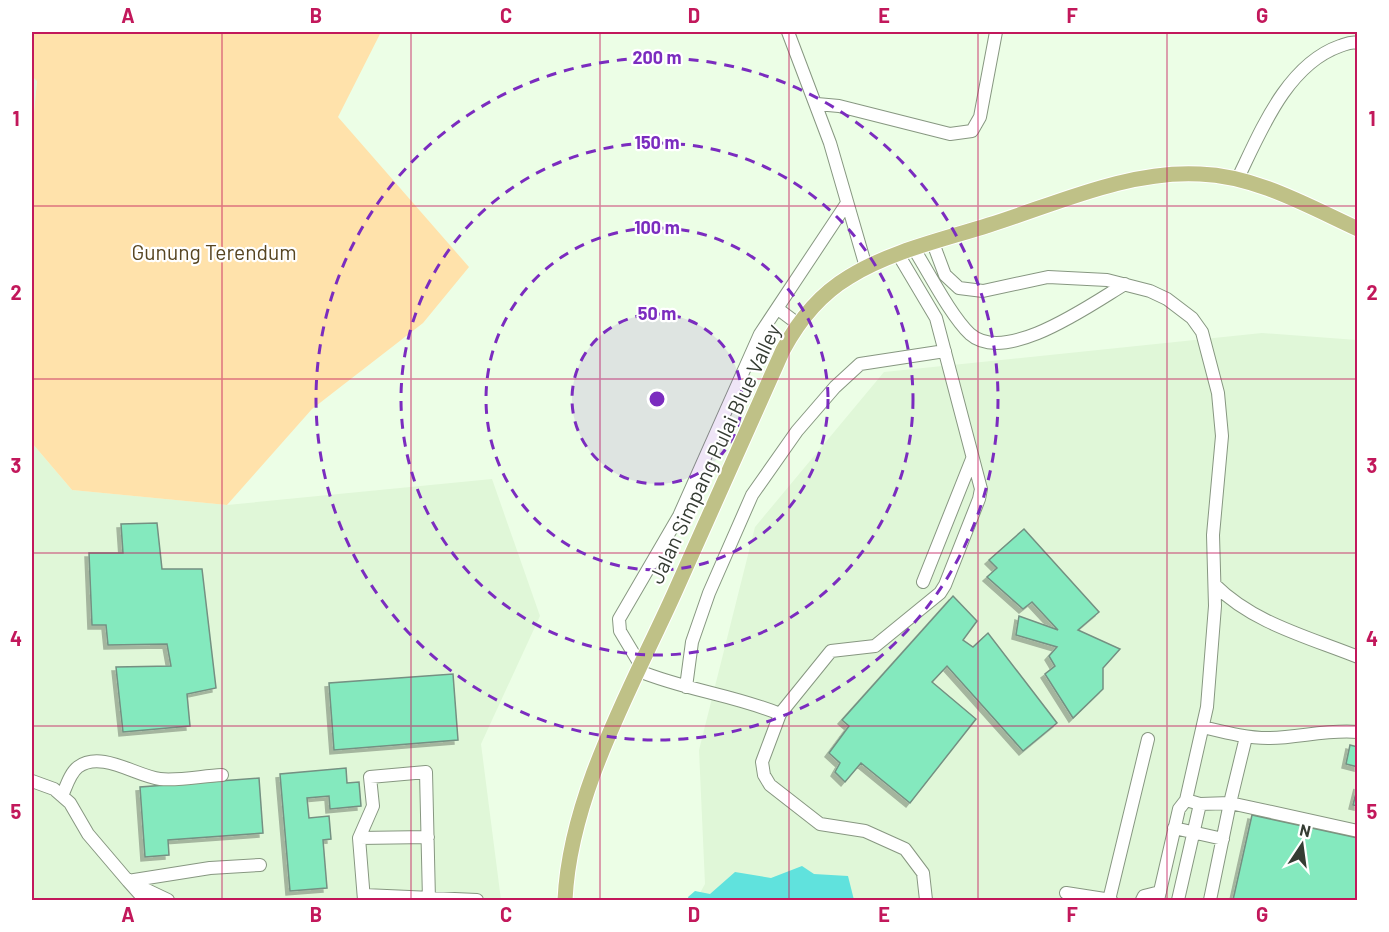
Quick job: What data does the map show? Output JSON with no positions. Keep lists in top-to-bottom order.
{
  "streets": {
    "main road": ["Jalan Simpang Pulai Blue Valley"]
  },
  "parks": ["Gunung Terendum"],
  "north": "top",
  "grid": {
    "columns": [
      "A",
      "B",
      "C",
      "D",
      "E",
      "F",
      "G"
    ],
    "rows": [
      "1",
      "2",
      "3",
      "4",
      "5"
    ]
  },
  "rings": [
    "200 m",
    "150 m",
    "100 m",
    "50 m"
  ]
}
